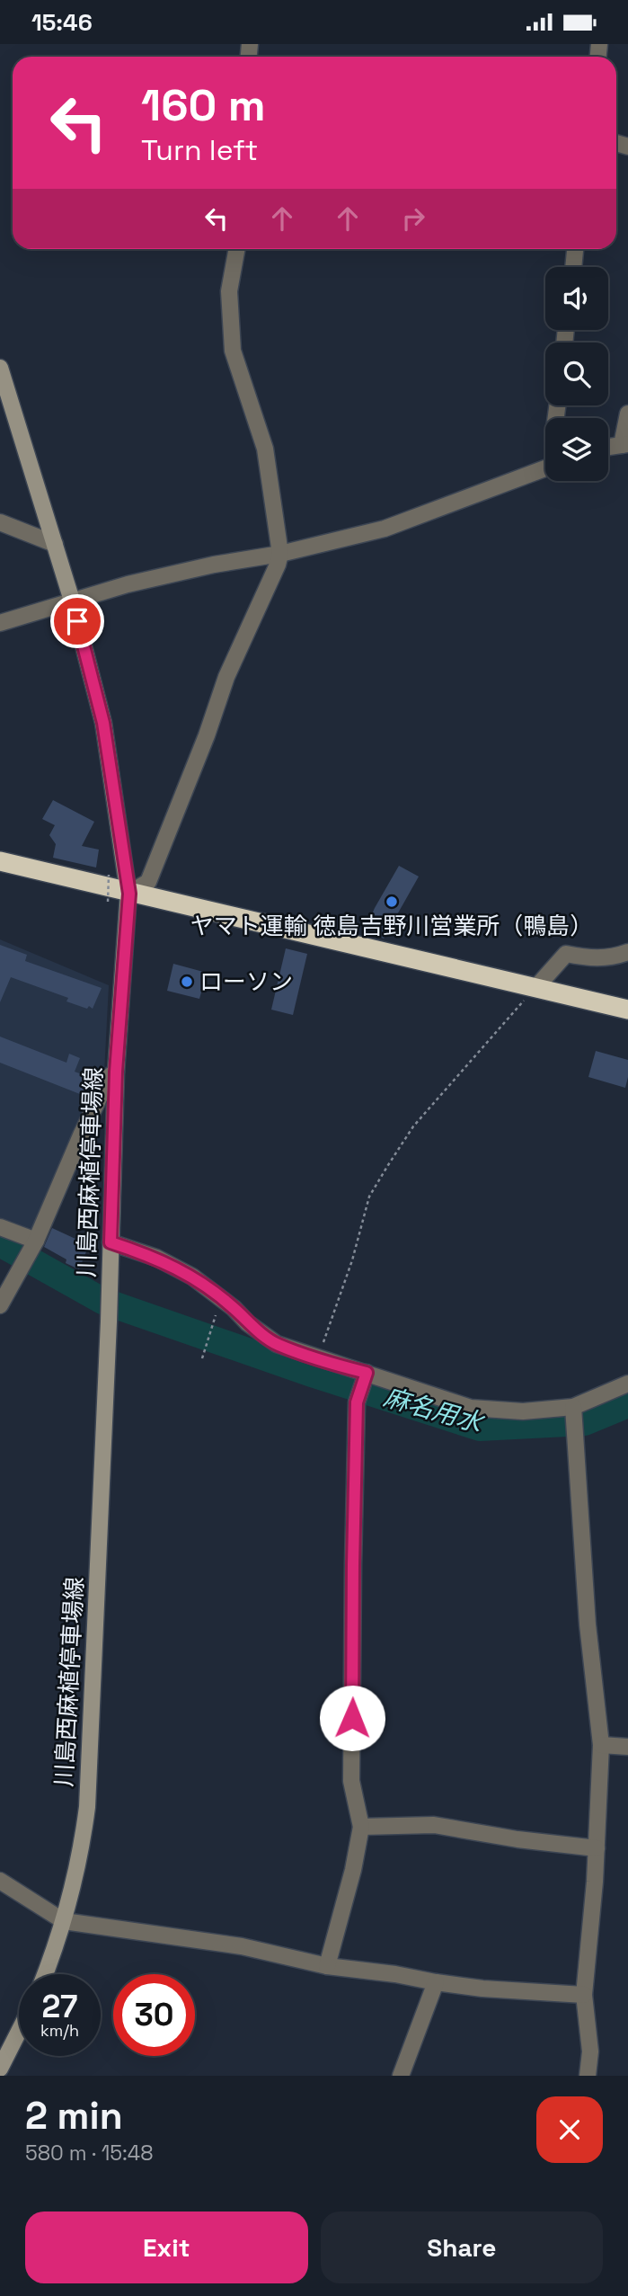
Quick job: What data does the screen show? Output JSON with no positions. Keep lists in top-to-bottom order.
{
  "streets": {
    "main road": ["川島西麻植停車場線"]
  },
  "water": ["麻名用水"],
  "places": ["ヤマト運輸 徳島吉野川営業所（鴨島）", "ローソン"],
  "page": {
    "status": "15:46",
    "turn": ["160 m", "Turn left"],
    "speed": "27 km/h",
    "limit": "30",
    "heading": ["2 min", "580 m · 15:48"],
    "buttons": ["Exit", "Share"]
  }
}
